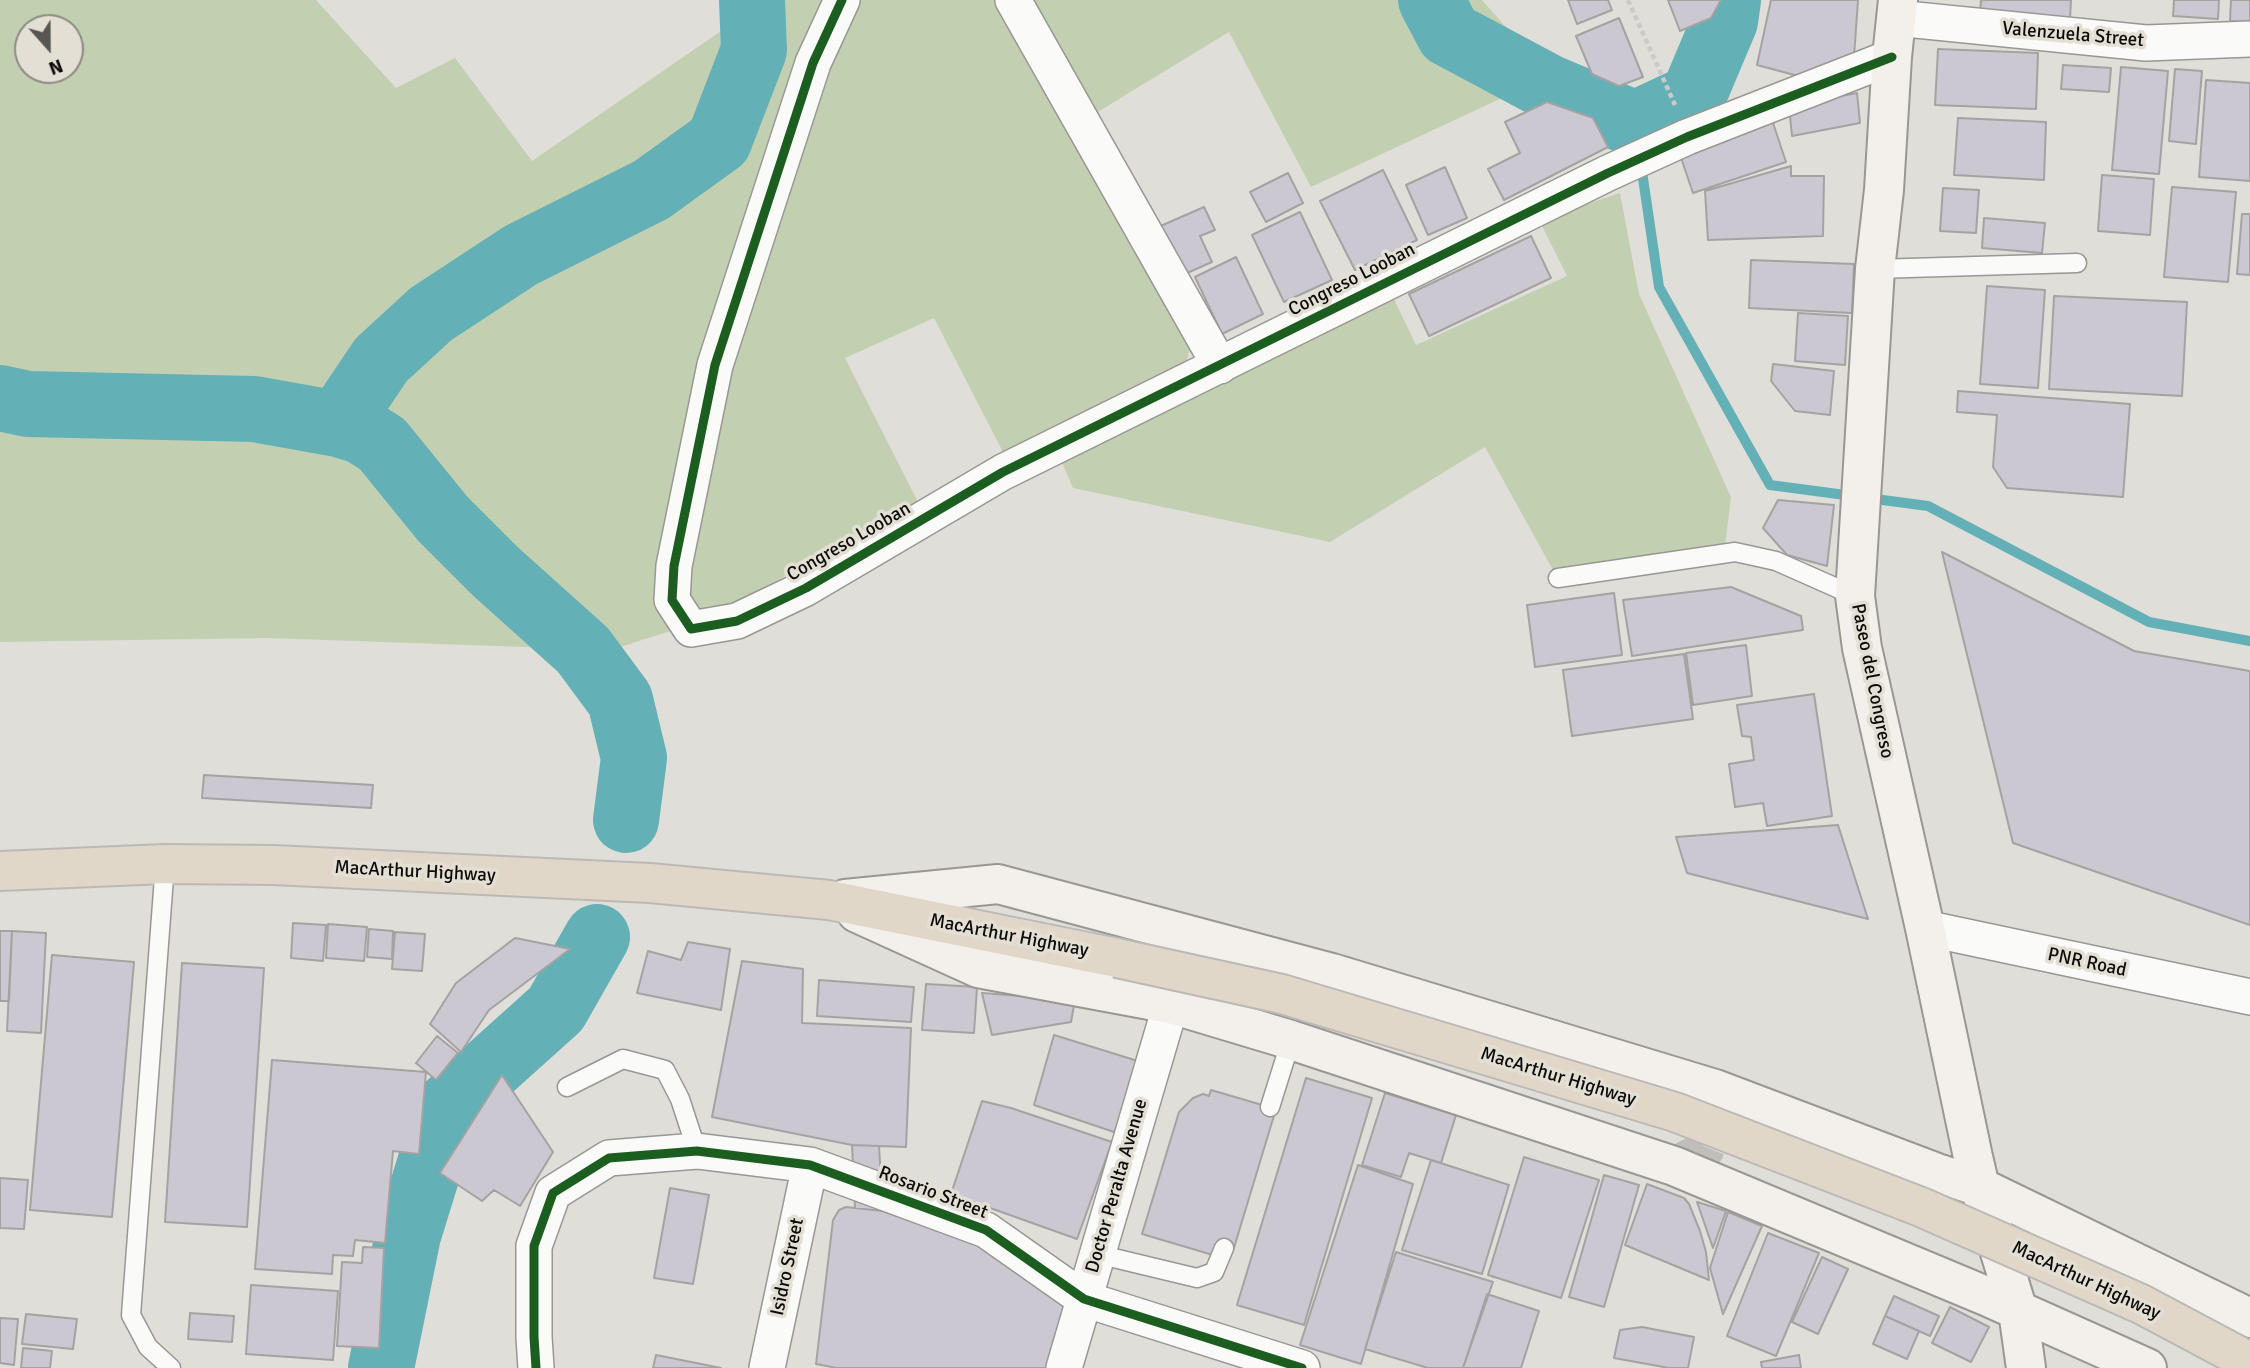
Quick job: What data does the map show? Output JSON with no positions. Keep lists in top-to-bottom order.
{
  "streets": {
    "highway": ["MacArthur Highway"],
    "main road": ["Paseo del Congreso"],
    "street": [
      "Valenzuela Street",
      "Congreso Looban",
      "PNR Road",
      "Doctor Peralta Avenue",
      "Rosario Street",
      "Isidro Street"
    ]
  },
  "crossings": [
    ["Valenzuela Street", "Paseo del Congreso"],
    ["Congreso Looban", "Paseo del Congreso"],
    ["Paseo del Congreso", "MacArthur Highway"],
    ["Paseo del Congreso", "PNR Road"],
    ["MacArthur Highway", "Doctor Peralta Avenue"],
    ["Doctor Peralta Avenue", "Rosario Street"],
    ["Rosario Street", "Isidro Street"]
  ],
  "north": "bottom"
}
